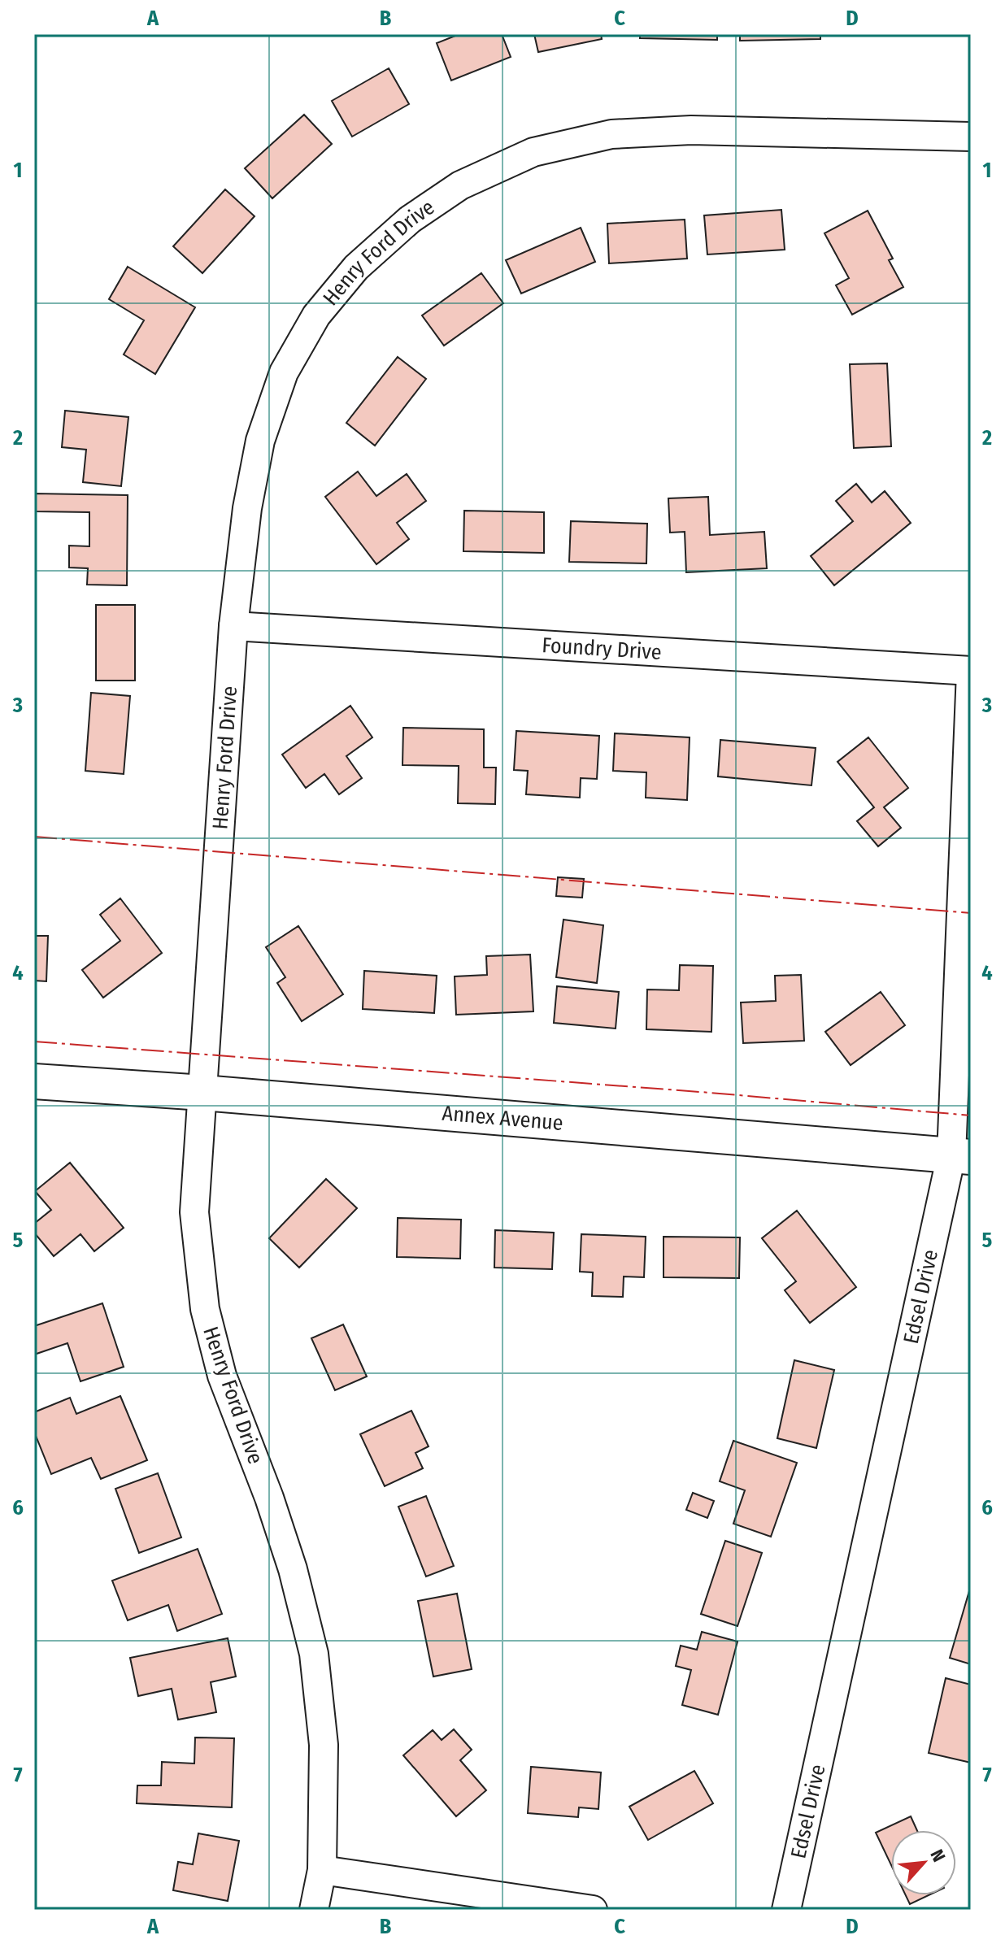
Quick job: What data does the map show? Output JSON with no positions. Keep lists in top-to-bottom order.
{
  "streets": {
    "street": [
      "Henry Ford Drive",
      "Foundry Drive",
      "Annex Avenue",
      "Edsel Drive"
    ]
  },
  "crossings": [
    ["Henry Ford Drive", "Foundry Drive"],
    ["Henry Ford Drive", "Annex Avenue"],
    ["Foundry Drive", "Edsel Drive"],
    ["Annex Avenue", "Edsel Drive"]
  ],
  "north": "top right",
  "grid": {
    "columns": [
      "A",
      "B",
      "C",
      "D"
    ],
    "rows": [
      "1",
      "2",
      "3",
      "4",
      "5",
      "6",
      "7"
    ]
  }
}
